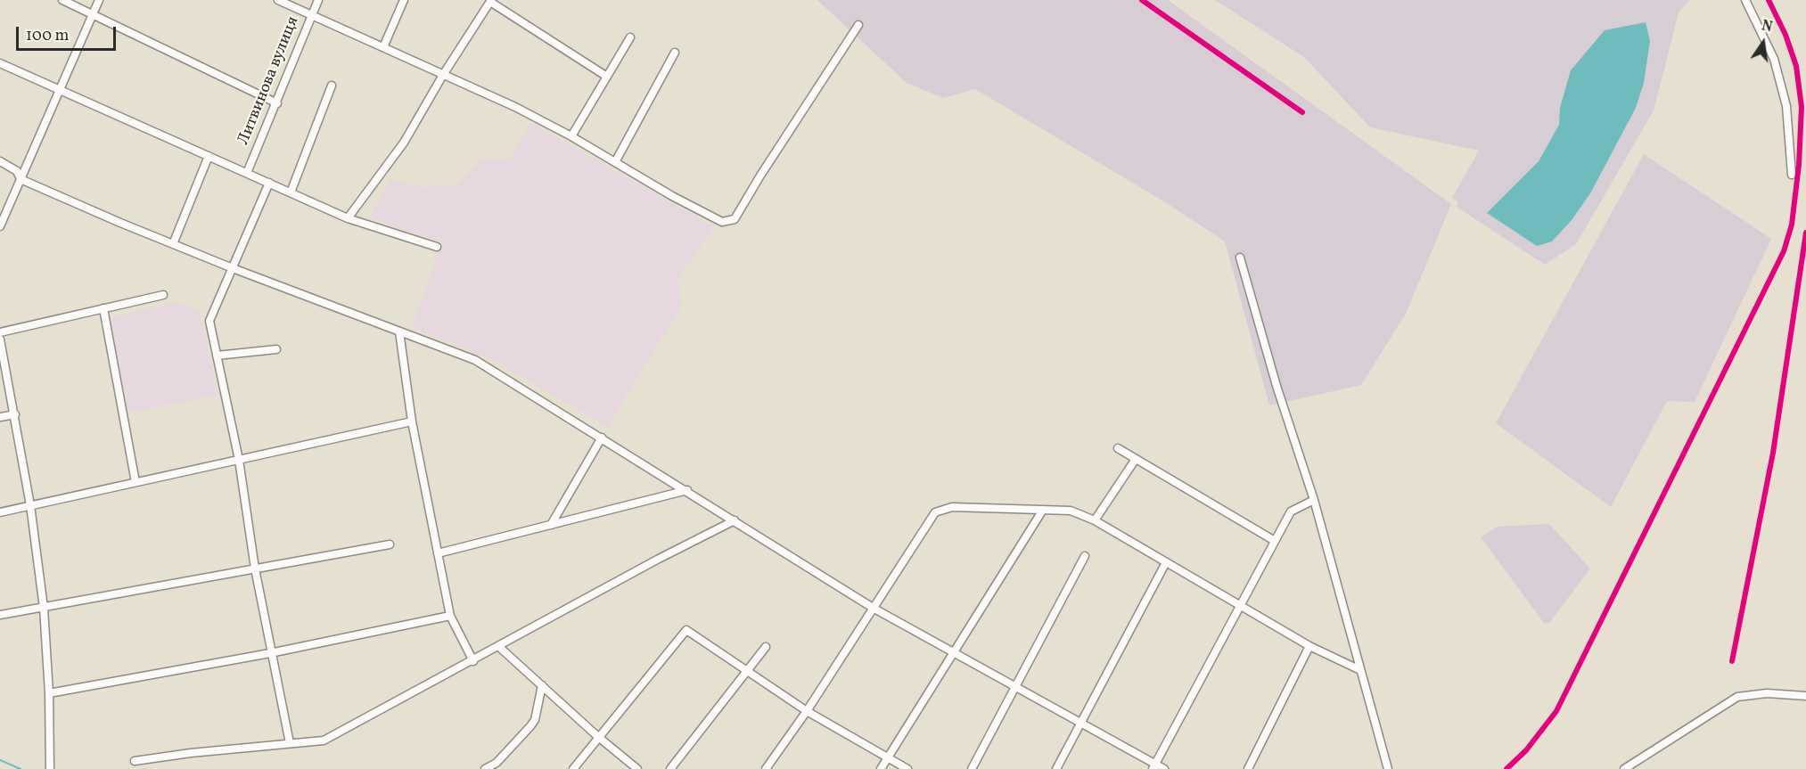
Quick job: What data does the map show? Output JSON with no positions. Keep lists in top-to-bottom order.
{
  "streets": {
    "street": ["Литвинова вулиця"]
  },
  "scale_bar": "100 m",
  "north": "top"
}
